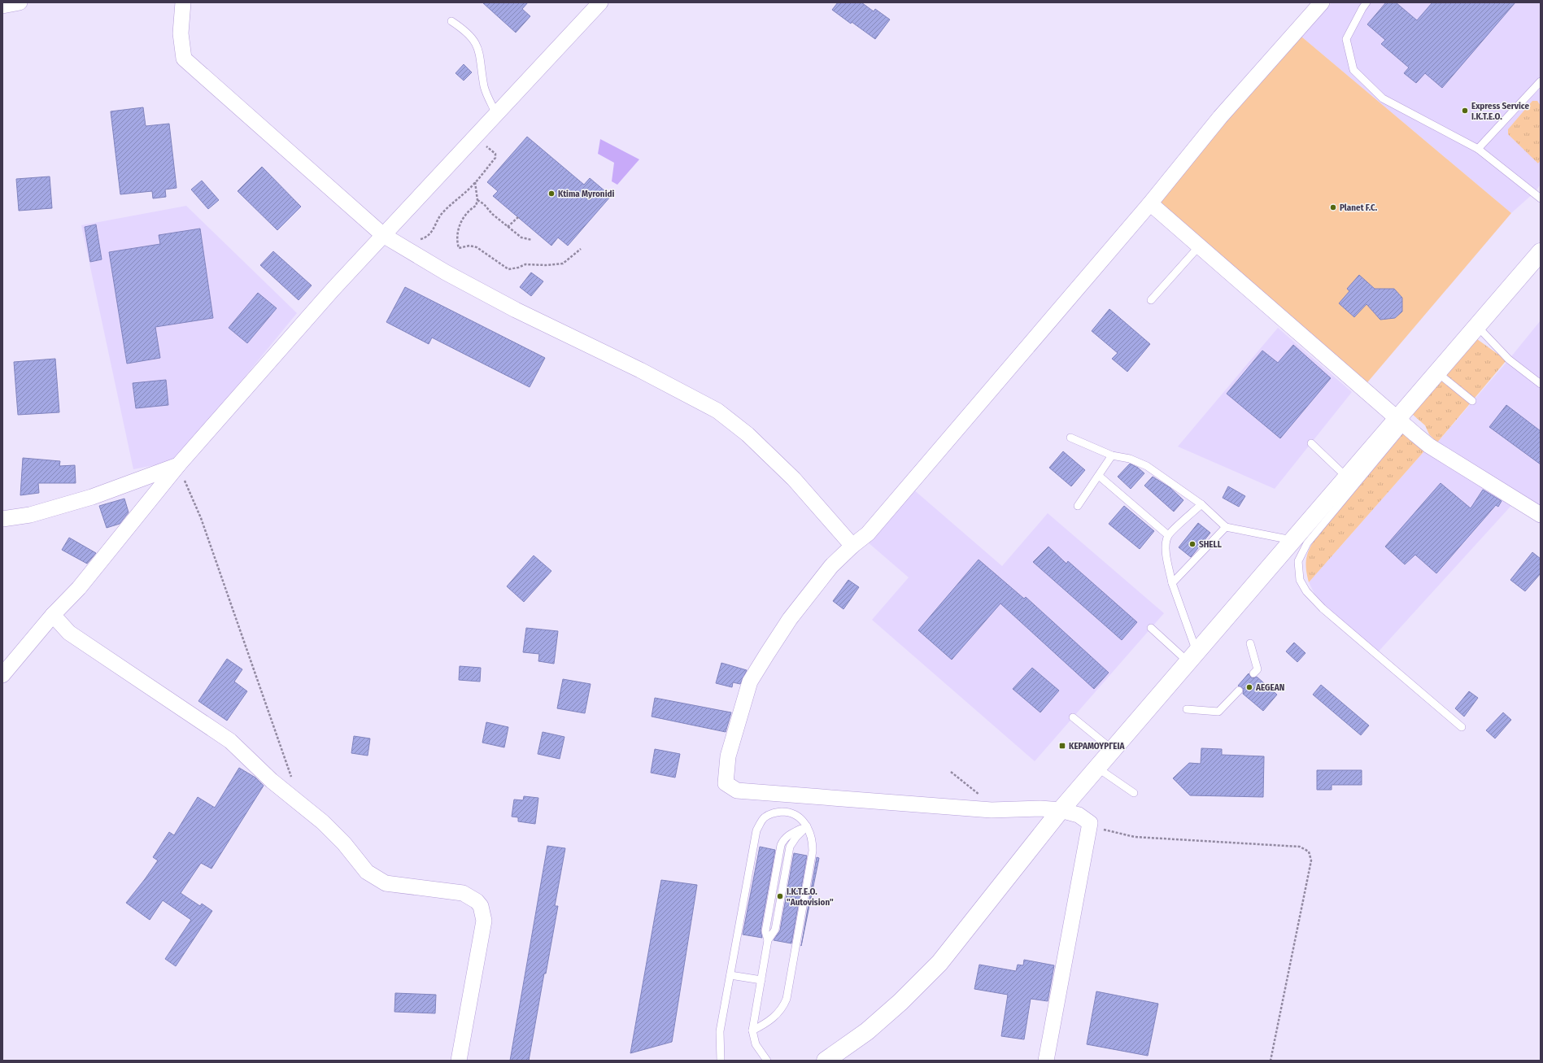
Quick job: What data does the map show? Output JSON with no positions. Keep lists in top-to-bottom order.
{
  "places": {
    "other": [
      "Express Service Ι.Κ.Τ.Ε.Ο.",
      "Ktima Myronidi",
      "Planet F.C.",
      "SHELL",
      "AEGEAN",
      "I.Κ.Τ.Ε.Ο. \"Autovision\""
    ],
    "transit": ["ΚΕΡΑΜΟΥΡΓΕΙΑ"]
  }
}
